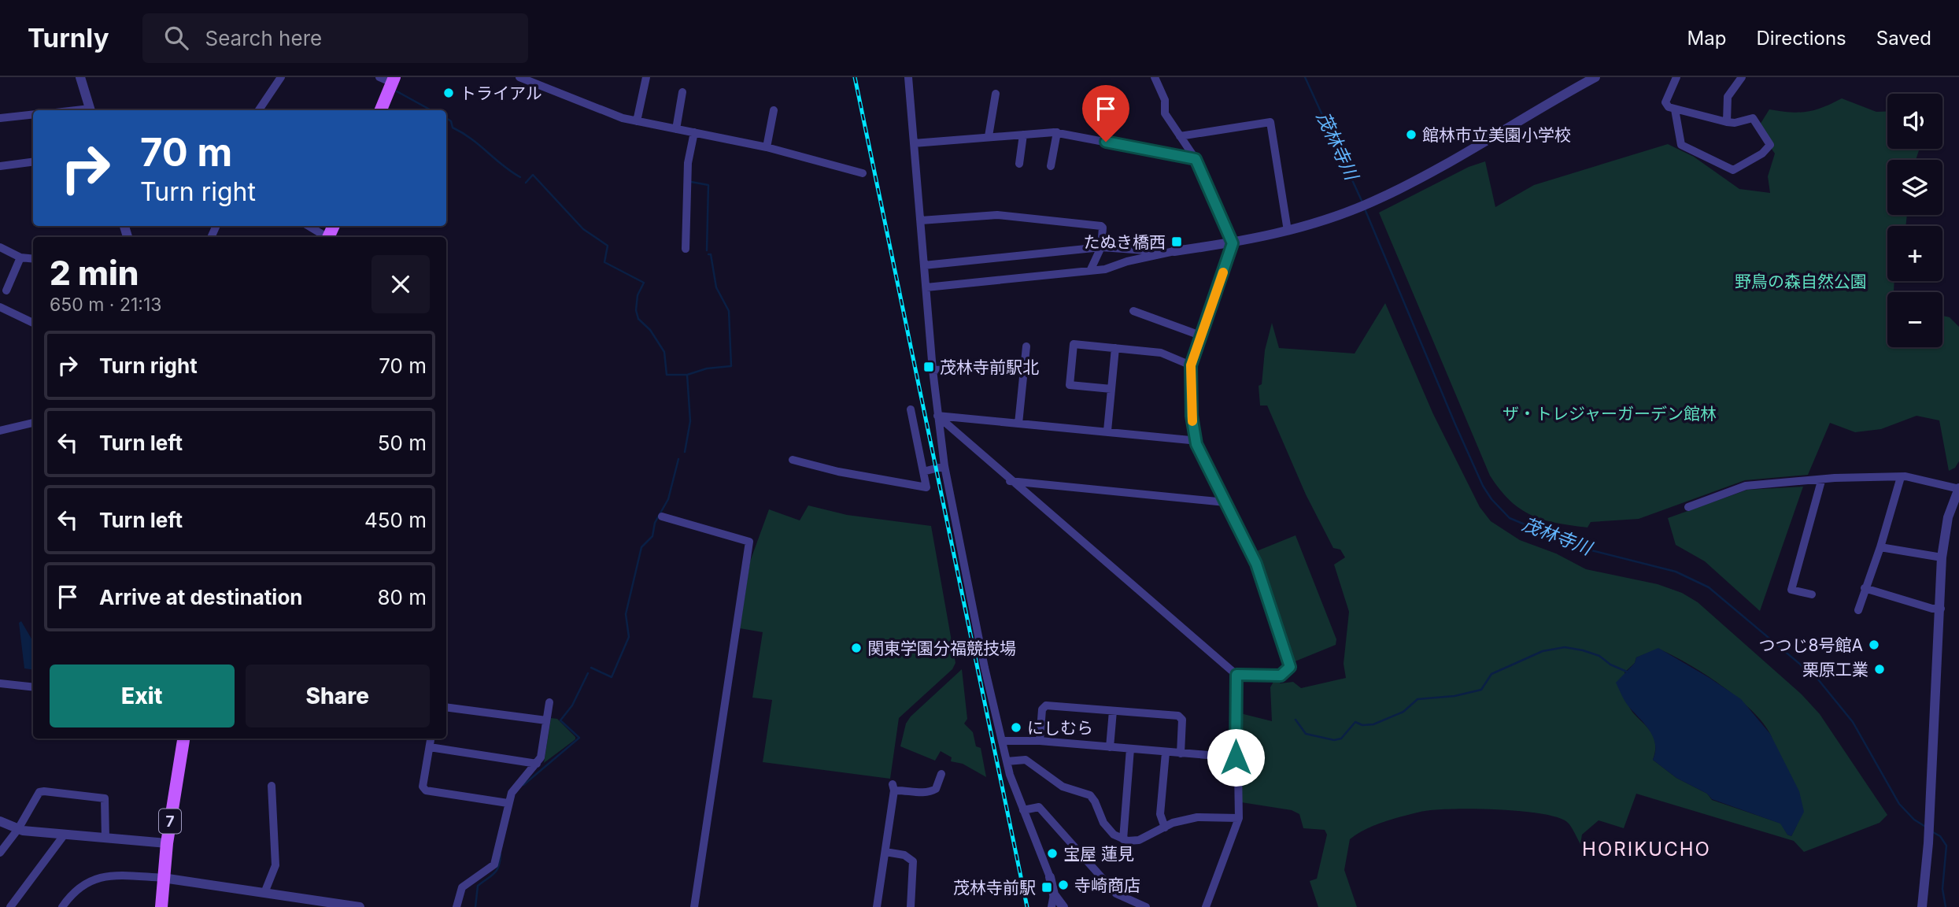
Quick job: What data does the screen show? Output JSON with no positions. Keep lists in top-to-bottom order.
{
  "streets": {
    "main road": ["7"]
  },
  "districts": ["HORIKUCHO"],
  "water": ["茂林寺川"],
  "parks": ["野鳥の森自然公園", "ザ・トレジャーガーデン館林"],
  "places": {
    "other": [
      "トライアル",
      "館林市立美園小学校",
      "つつじ8号館A",
      "関東学園分福競技場",
      "栗原工業",
      "にしむら",
      "宝屋 蓮見",
      "寺崎商店"
    ],
    "transit": ["たぬき橋西", "茂林寺前駅北", "茂林寺前駅"]
  },
  "page": {
    "header": "Turnly",
    "search": "Search here",
    "nav": ["Map", "Directions", "Saved"],
    "map_buttons": ["+", "−"],
    "turn": ["70 m", "Turn right"],
    "heading": ["2 min", "650 m · 21:13"],
    "list": [
      {
        "name": "Turn right",
        "value": "70 m"
      },
      {
        "name": "Turn left",
        "value": "50 m"
      },
      {
        "name": "Turn left",
        "value": "450 m"
      },
      {
        "name": "Arrive at destination",
        "value": "80 m"
      }
    ],
    "buttons": ["Exit", "Share"]
  }
}
